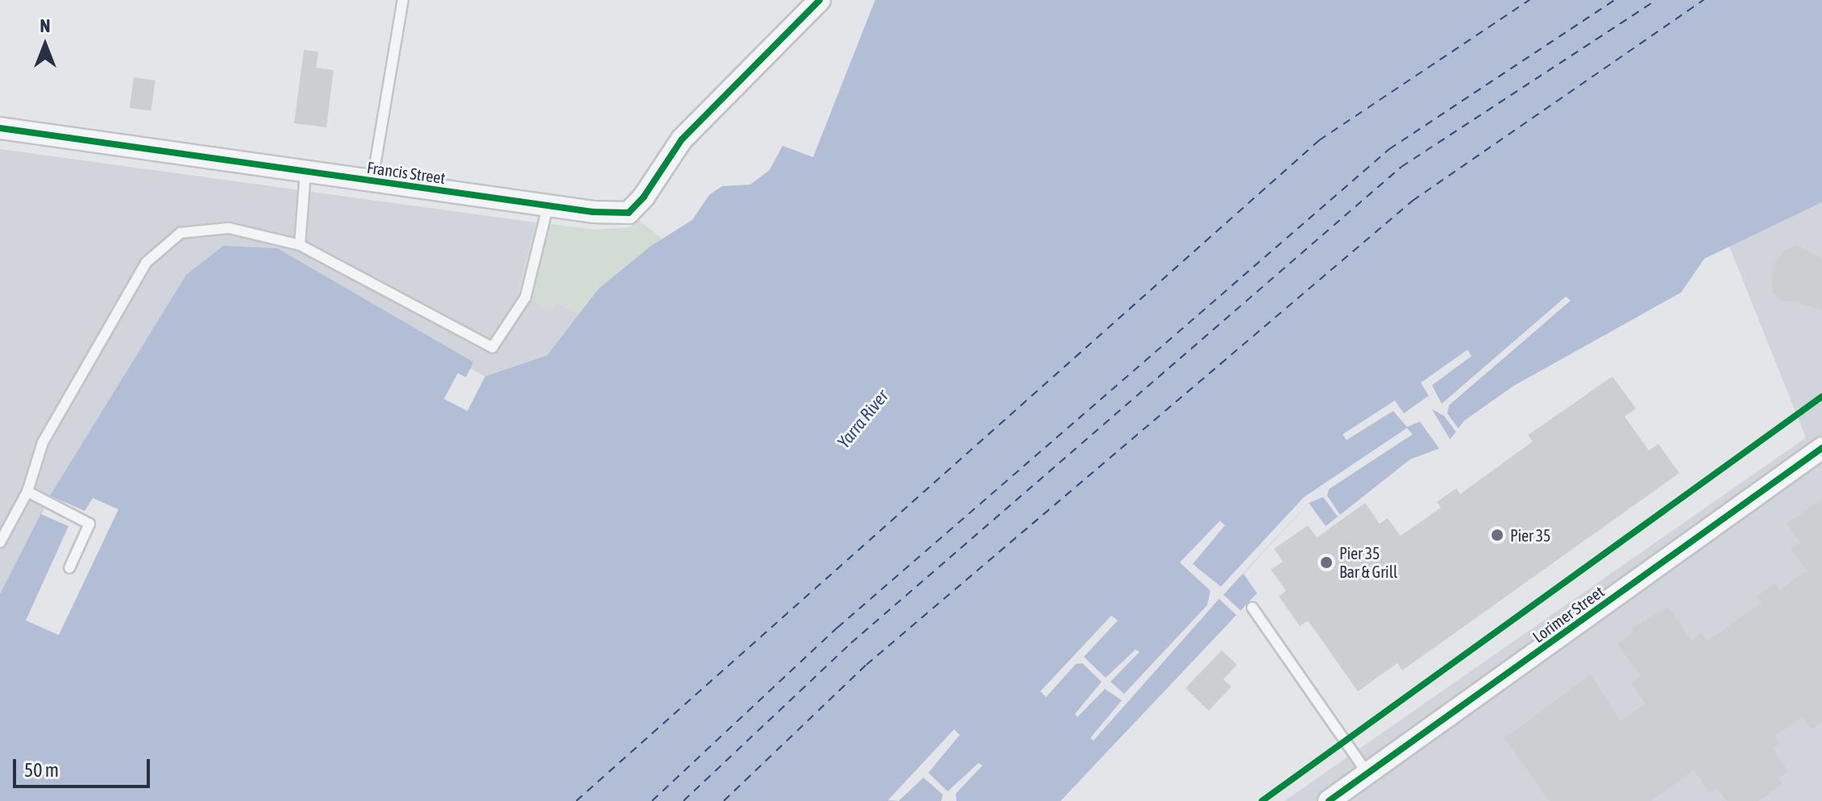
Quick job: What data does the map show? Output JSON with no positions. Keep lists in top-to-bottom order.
{
  "streets": {
    "street": ["Francis Street", "Lorimer Street"]
  },
  "water": ["Yarra River"],
  "places": ["Pier 35", "Pier 35 Bar & Grill"],
  "scale_bar": "50 m",
  "north": "top"
}
